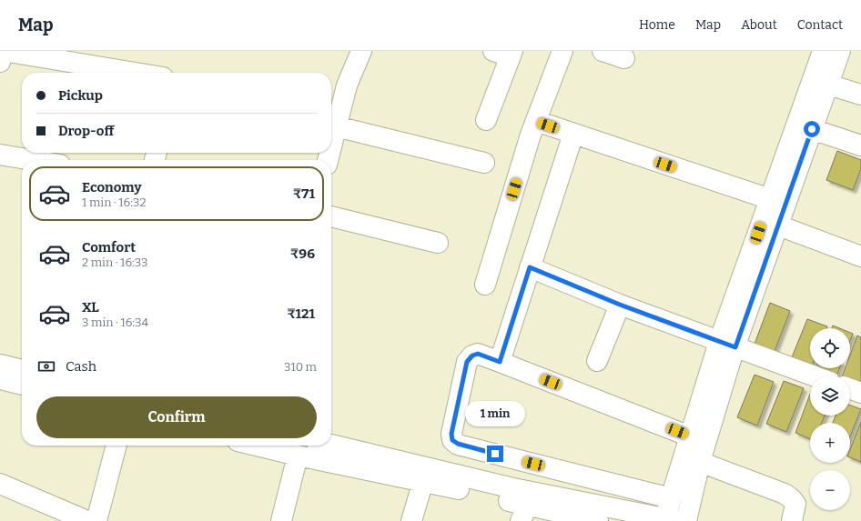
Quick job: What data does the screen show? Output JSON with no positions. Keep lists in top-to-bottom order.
{
  "page": {
    "header": "Map",
    "nav": [
      "Home",
      "Map",
      "About",
      "Contact"
    ],
    "banner": ["Pickup", "Drop-off"],
    "list": [
      {
        "name": "Economy",
        "note": "1 min · 16:32",
        "value": "₹71"
      },
      {
        "name": "Comfort",
        "note": "2 min · 16:33",
        "value": "₹96"
      },
      {
        "name": "XL",
        "note": "3 min · 16:34",
        "value": "₹121"
      }
    ],
    "map_buttons": ["+", "−"],
    "pay": ["Cash", "310 m"],
    "buttons": "Confirm",
    "bubble": "1 min"
  }
}
